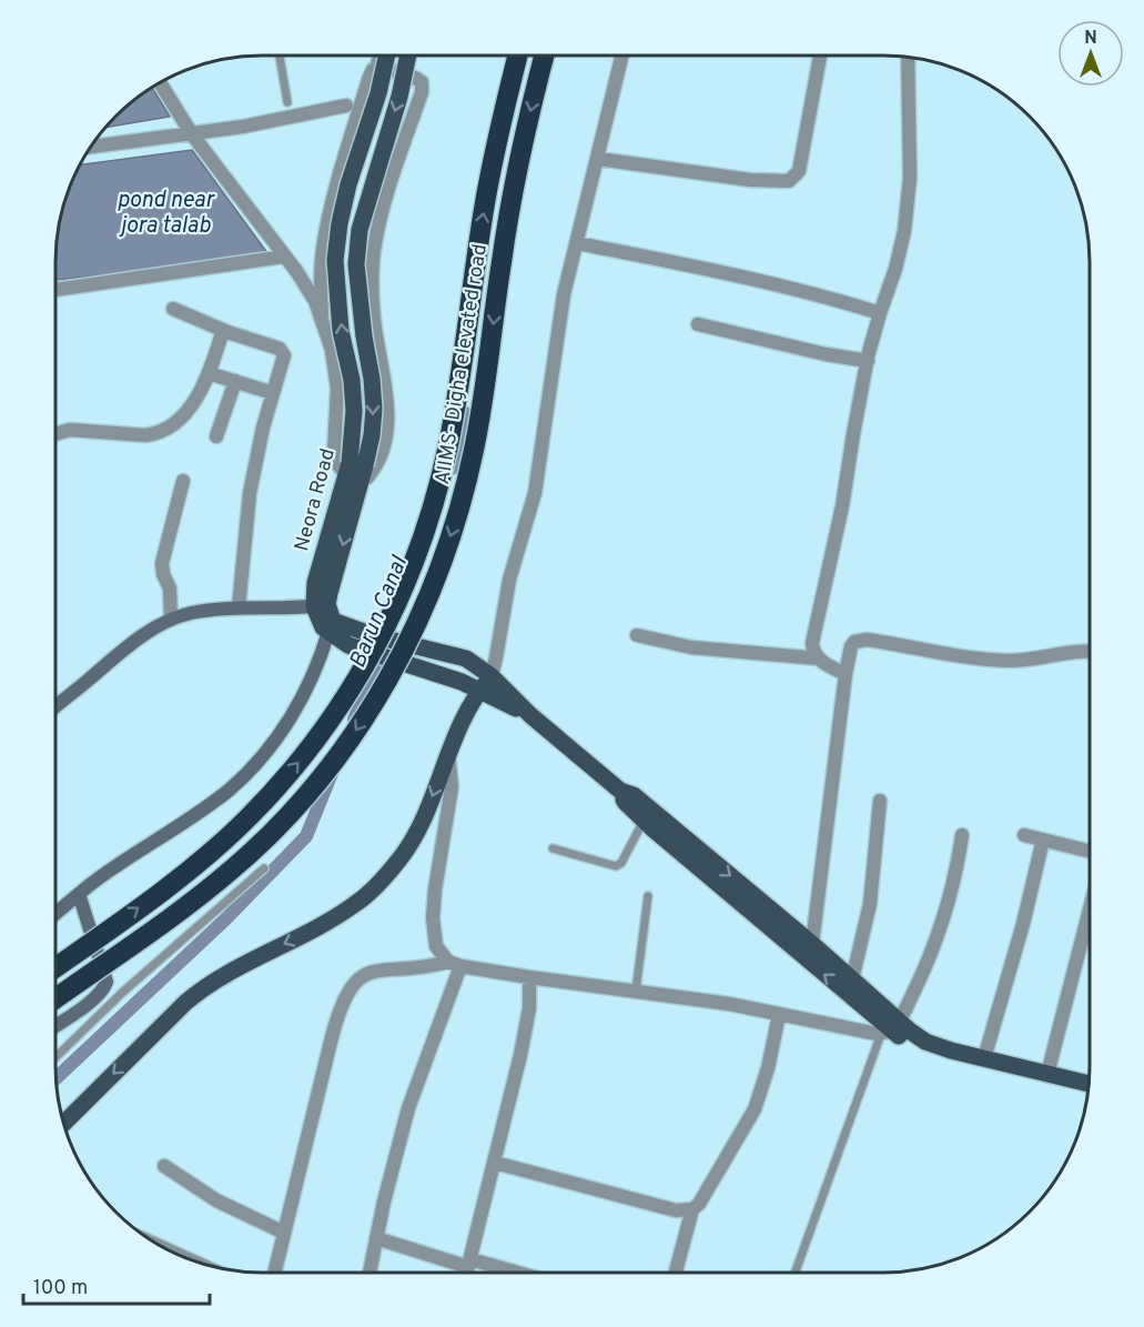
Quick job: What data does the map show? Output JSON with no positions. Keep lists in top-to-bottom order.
{
  "streets": {
    "highway": ["AIIMS- Digha elevated road"],
    "main road": ["Neora Road"]
  },
  "water": ["pond near jora talab", "Barun Canal"],
  "scale_bar": "100 m",
  "north": "top"
}
